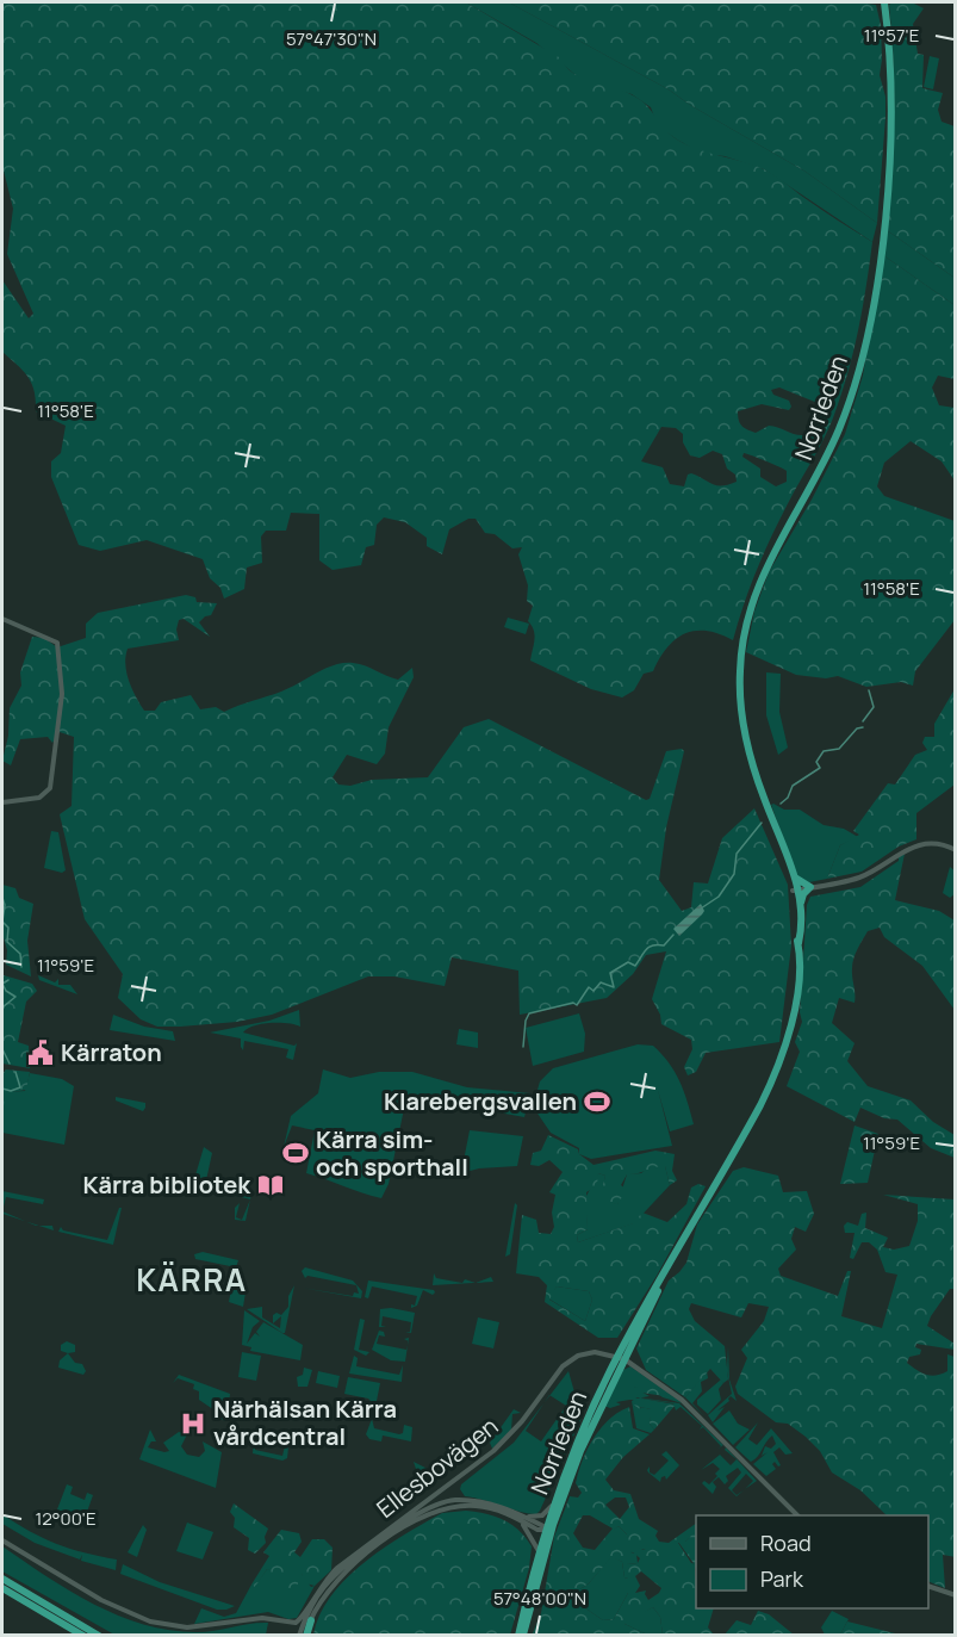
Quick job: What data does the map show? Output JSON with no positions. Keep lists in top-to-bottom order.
{
  "streets": {
    "highway": ["Norrleden"],
    "main road": ["Ellesbovägen"]
  },
  "crossings": [
    ["Norrleden", "Ellesbovägen"]
  ],
  "districts": ["KÄRRA"],
  "places": {
    "public building": ["Kärraton"],
    "sports": ["Klarebergsvallen", "Kärra sim- och sporthall"],
    "library": ["Kärra bibliotek"],
    "hospital": ["Närhälsan Kärra vårdcentral"]
  },
  "legend": ["Road", "Park"],
  "coordinates": [
    "11°57'E",
    "57°47'30\"N",
    "11°58'E",
    "11°59'E",
    "12°00'E",
    "57°48'00\"N"
  ]
}
